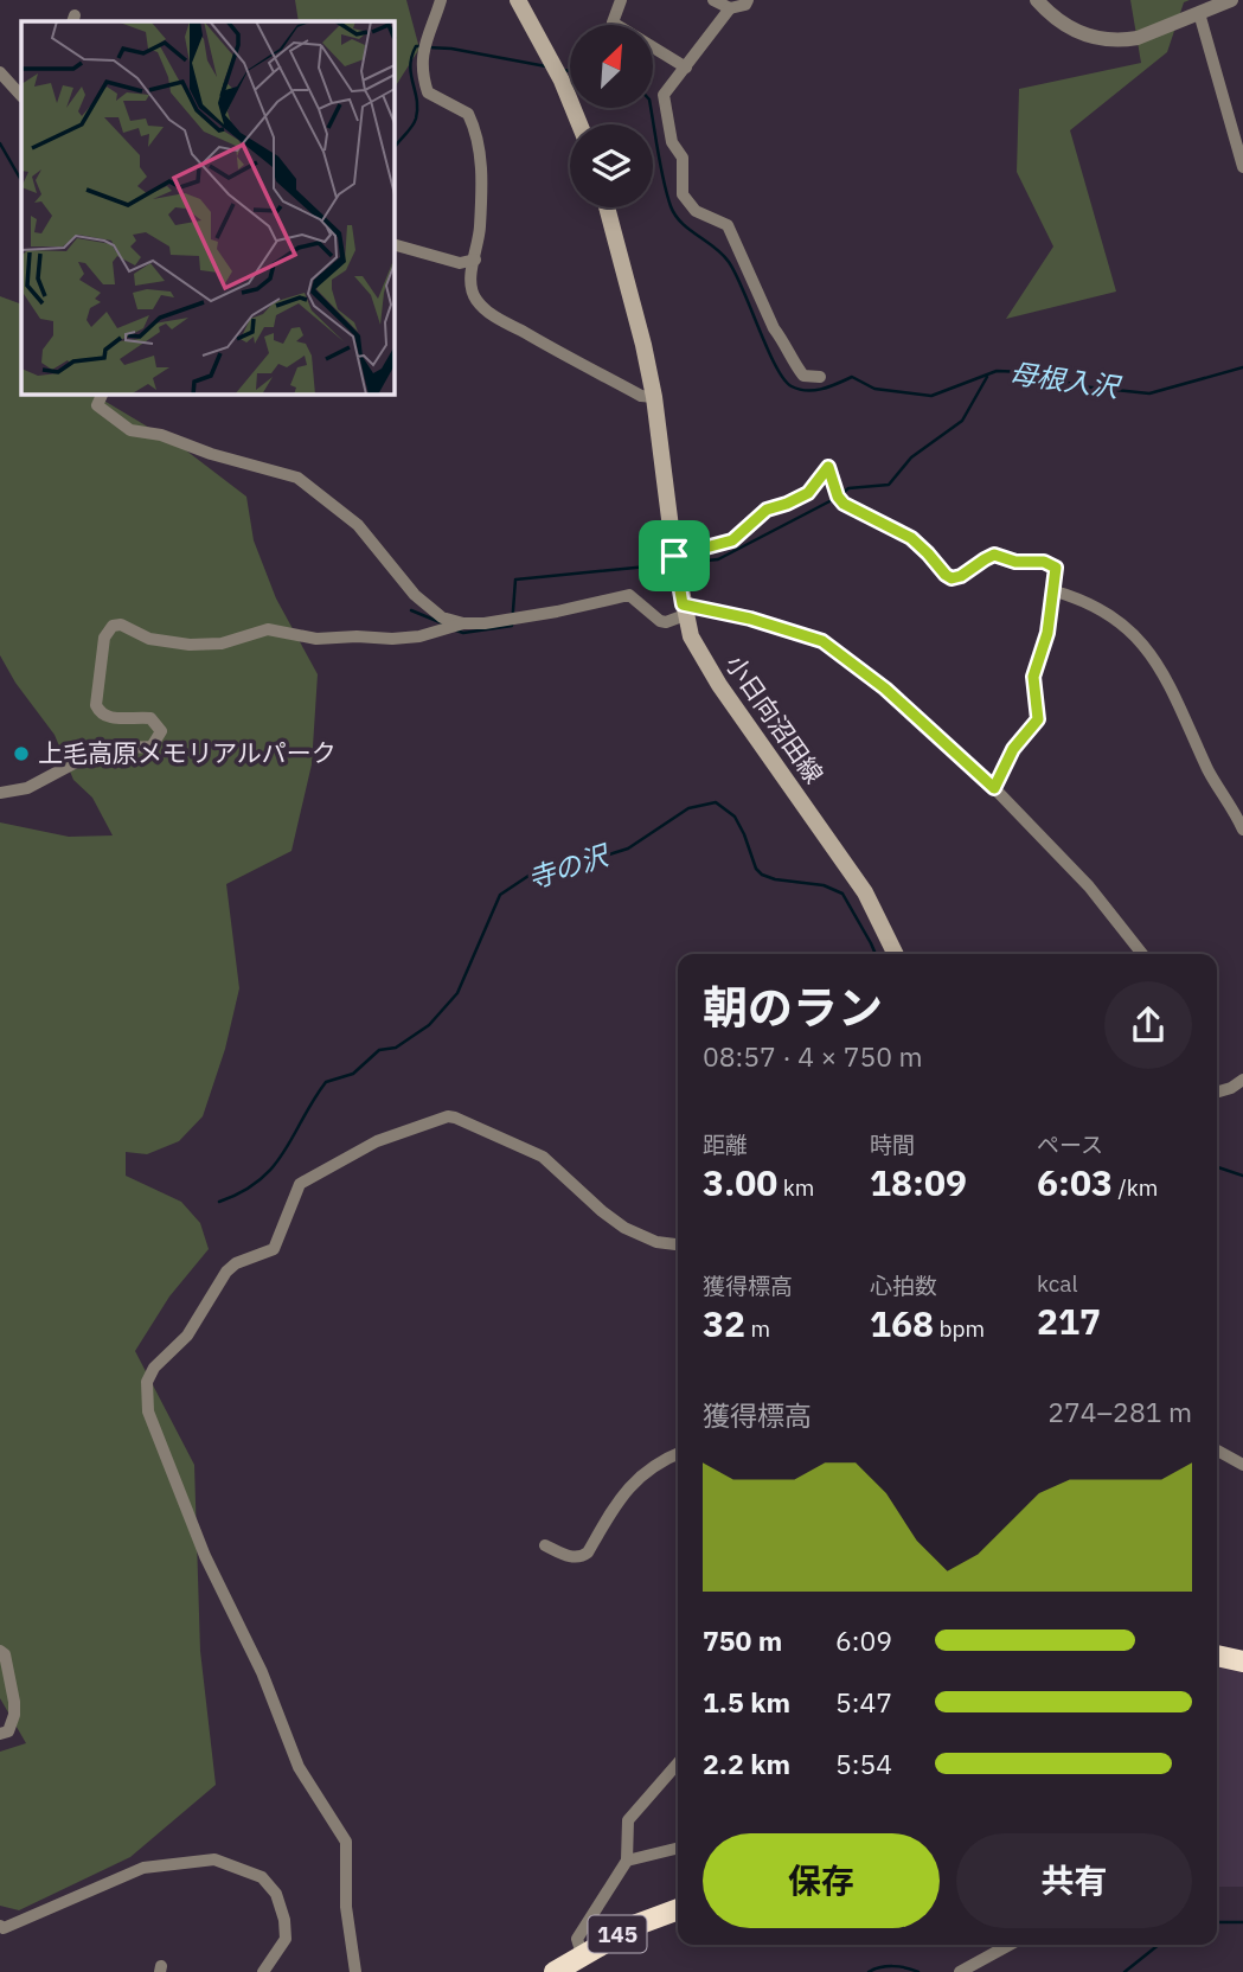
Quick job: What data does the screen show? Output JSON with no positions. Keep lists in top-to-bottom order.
{
  "streets": {
    "highway": ["145"],
    "main road": ["小日向沼田線"]
  },
  "water": ["母根入沢", "寺の沢"],
  "places": ["上毛高原メモリアルパーク"],
  "north": "top right",
  "page": {
    "heading": ["朝のラン", "08:57 · 4 × 750 m"],
    "stats": [
      ["距離", "3.00 km"],
      ["時間", "18:09"],
      ["ペース", "6:03 /km"],
      ["獲得標高", "32 m"],
      ["心拍数", "168 bpm"],
      ["kcal", "217"]
    ],
    "chart": ["獲得標高", "274–281 m"],
    "list": [
      {
        "name": "750 m",
        "note": "6:09"
      },
      {
        "name": "1.5 km",
        "note": "5:47"
      },
      {
        "name": "2.2 km",
        "note": "5:54"
      }
    ],
    "buttons": ["保存", "共有"]
  }
}
